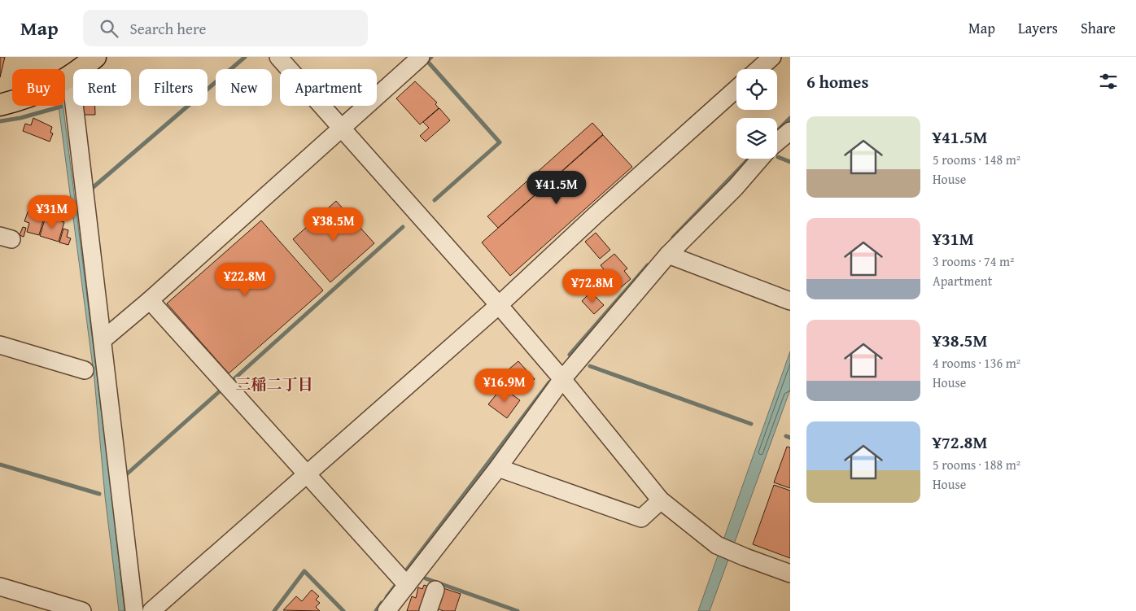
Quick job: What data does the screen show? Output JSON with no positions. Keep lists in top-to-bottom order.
{
  "districts": ["三稲二丁目"],
  "page": {
    "header": "Map",
    "search": "Search here",
    "nav": ["Map", "Layers", "Share"],
    "heading": "6 homes",
    "chip": [
      "Buy",
      "Rent",
      "Filters",
      "New",
      "Apartment"
    ],
    "list": [
      {
        "name": "¥41.5M",
        "note": "5 rooms · 148 m² · House"
      },
      {
        "name": "¥31M",
        "note": "3 rooms · 74 m² · Apartment"
      },
      {
        "name": "¥38.5M",
        "note": "4 rooms · 136 m² · House"
      },
      {
        "name": "¥72.8M",
        "note": "5 rooms · 188 m² · House"
      }
    ],
    "price": [
      "¥41.5M",
      "¥31M",
      "¥38.5M",
      "¥22.8M",
      "¥72.8M",
      "¥16.9M"
    ]
  }
}
